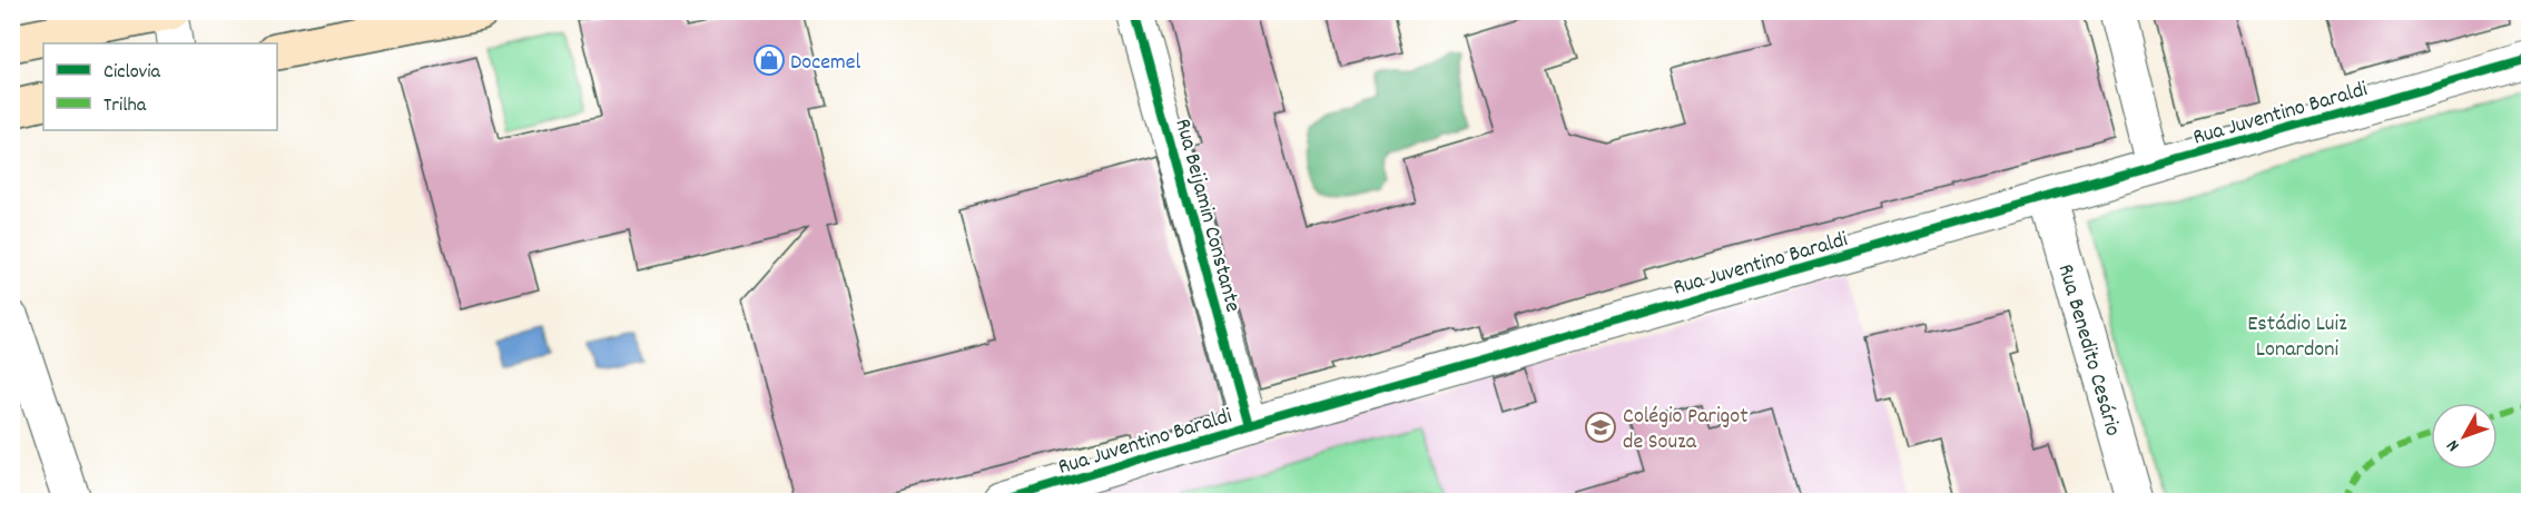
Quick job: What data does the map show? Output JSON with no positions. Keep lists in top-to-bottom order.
{
  "streets": {
    "street": ["Rua Juventino Baraldi", "Rua Beijamin Constante", "Rua Benedito Cesário"]
  },
  "crossings": [
    ["Rua Juventino Baraldi", "Rua Beijamin Constante"],
    ["Rua Juventino Baraldi", "Rua Benedito Cesário"]
  ],
  "parks": ["Estádio Luiz Lonardoni"],
  "places": {
    "shop": ["Docemel"],
    "school or university": ["Colégio Parigot de Souza"]
  },
  "legend": ["Ciclovia", "Trilha"],
  "north": "bottom left"
}
